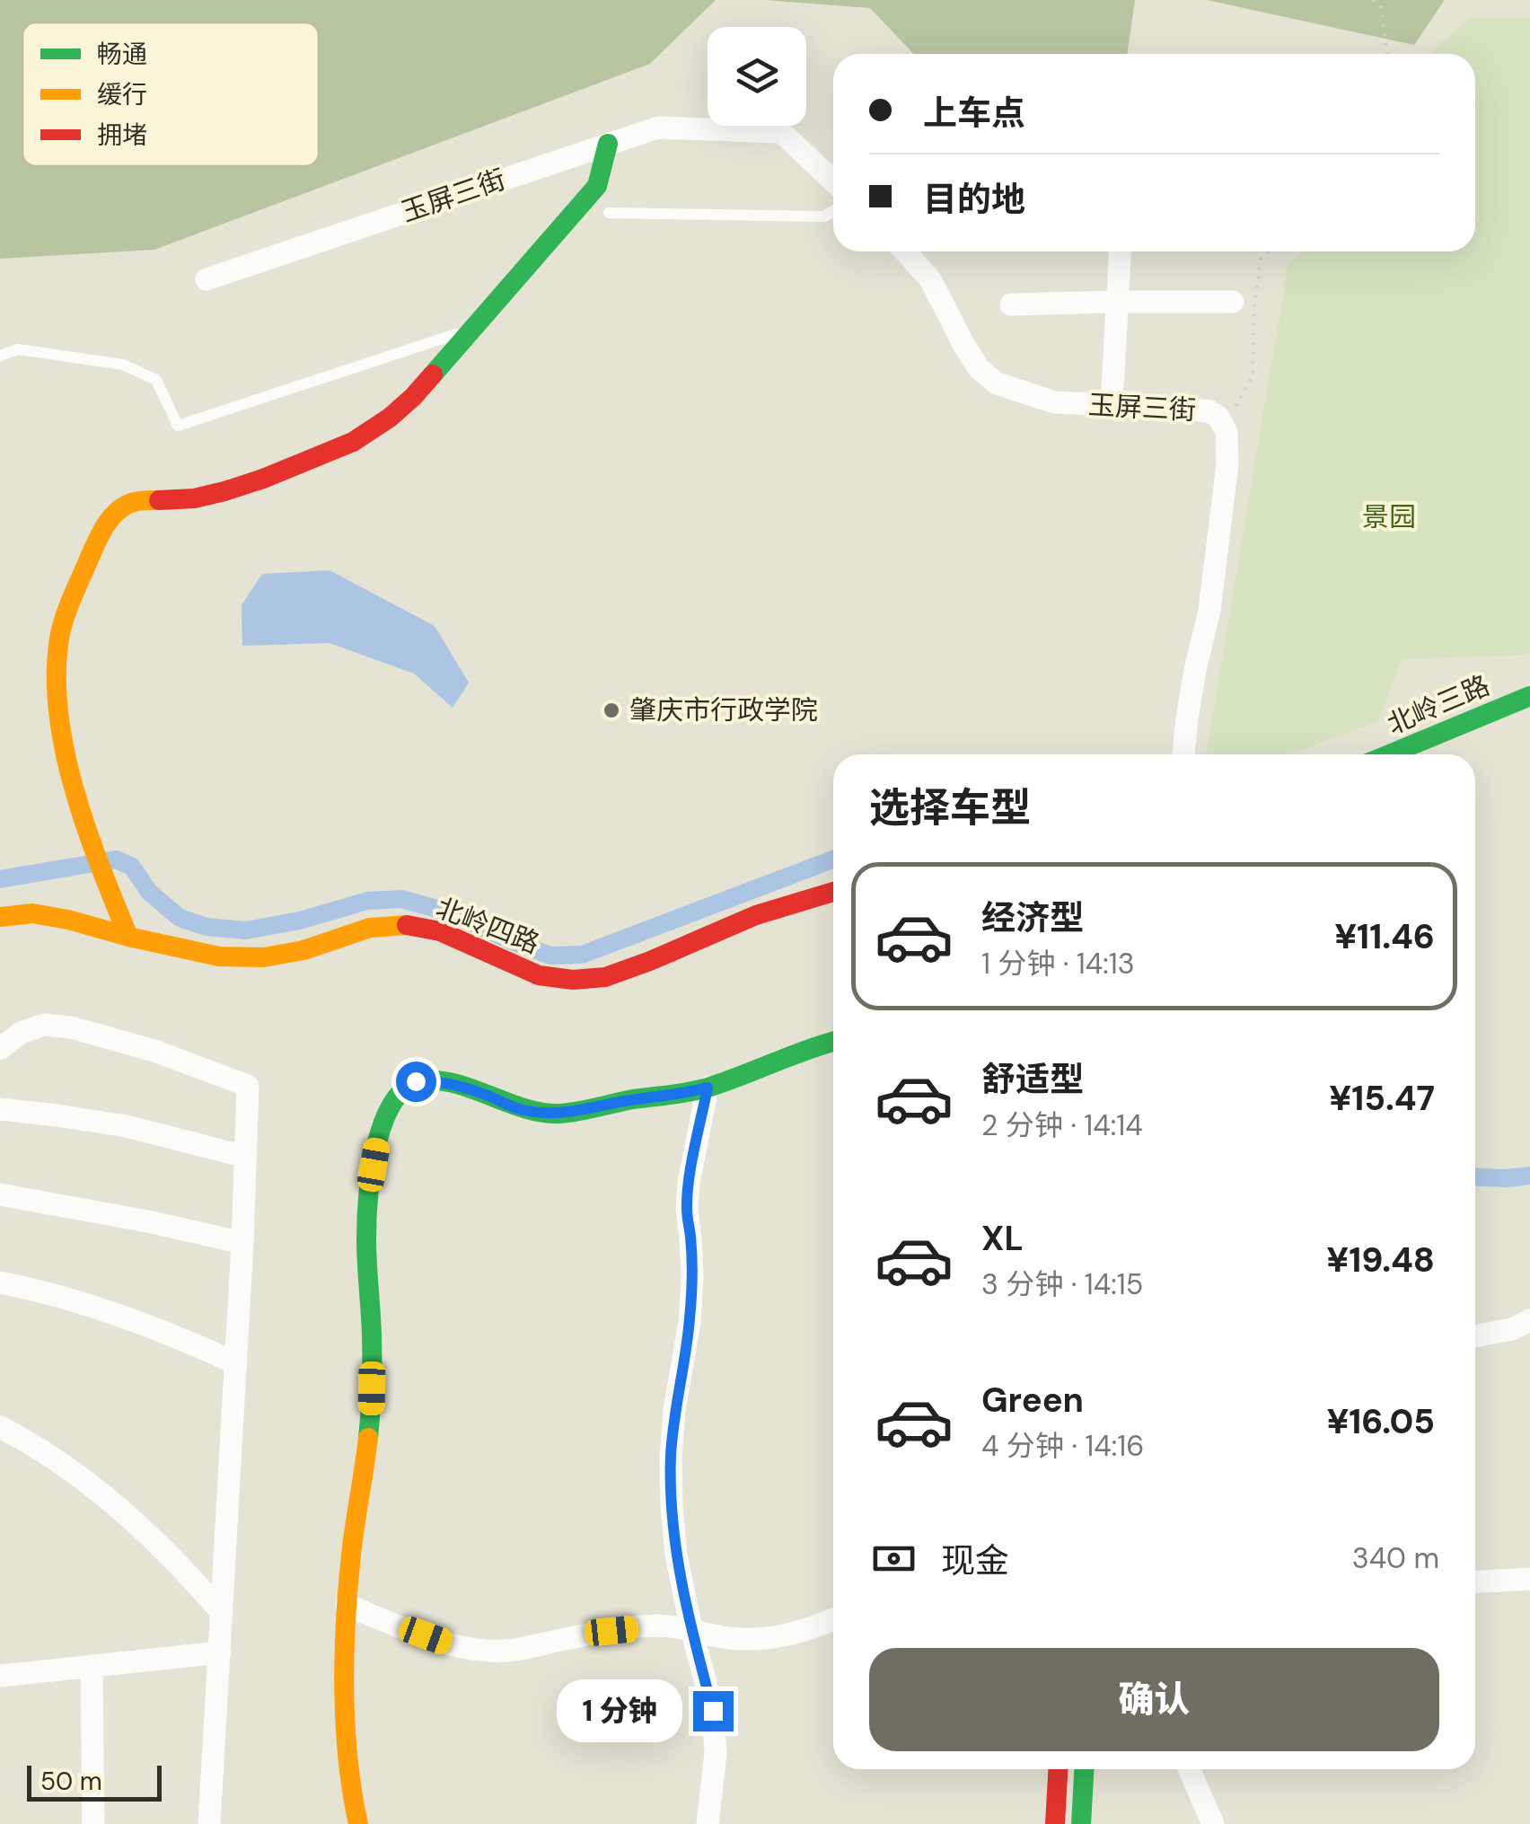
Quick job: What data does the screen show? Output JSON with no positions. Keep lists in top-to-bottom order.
{
  "streets": {
    "street": ["玉屏三街", "北岭三路", "北岭四路"]
  },
  "parks": ["景园"],
  "places": ["肇庆市行政学院"],
  "legend": ["畅通", "缓行", "拥堵"],
  "scale_bar": "50 m",
  "page": {
    "banner": ["上车点", "目的地"],
    "heading": "选择车型",
    "list": [
      {
        "name": "经济型",
        "note": "1 分钟 · 14:13",
        "value": "¥11.46"
      },
      {
        "name": "舒适型",
        "note": "2 分钟 · 14:14",
        "value": "¥15.47"
      },
      {
        "name": "XL",
        "note": "3 分钟 · 14:15",
        "value": "¥19.48"
      },
      {
        "name": "Green",
        "note": "4 分钟 · 14:16",
        "value": "¥16.05"
      }
    ],
    "pay": ["现金", "340 m"],
    "buttons": "确认",
    "bubble": "1 分钟",
    "scale": "50 m"
  }
}
